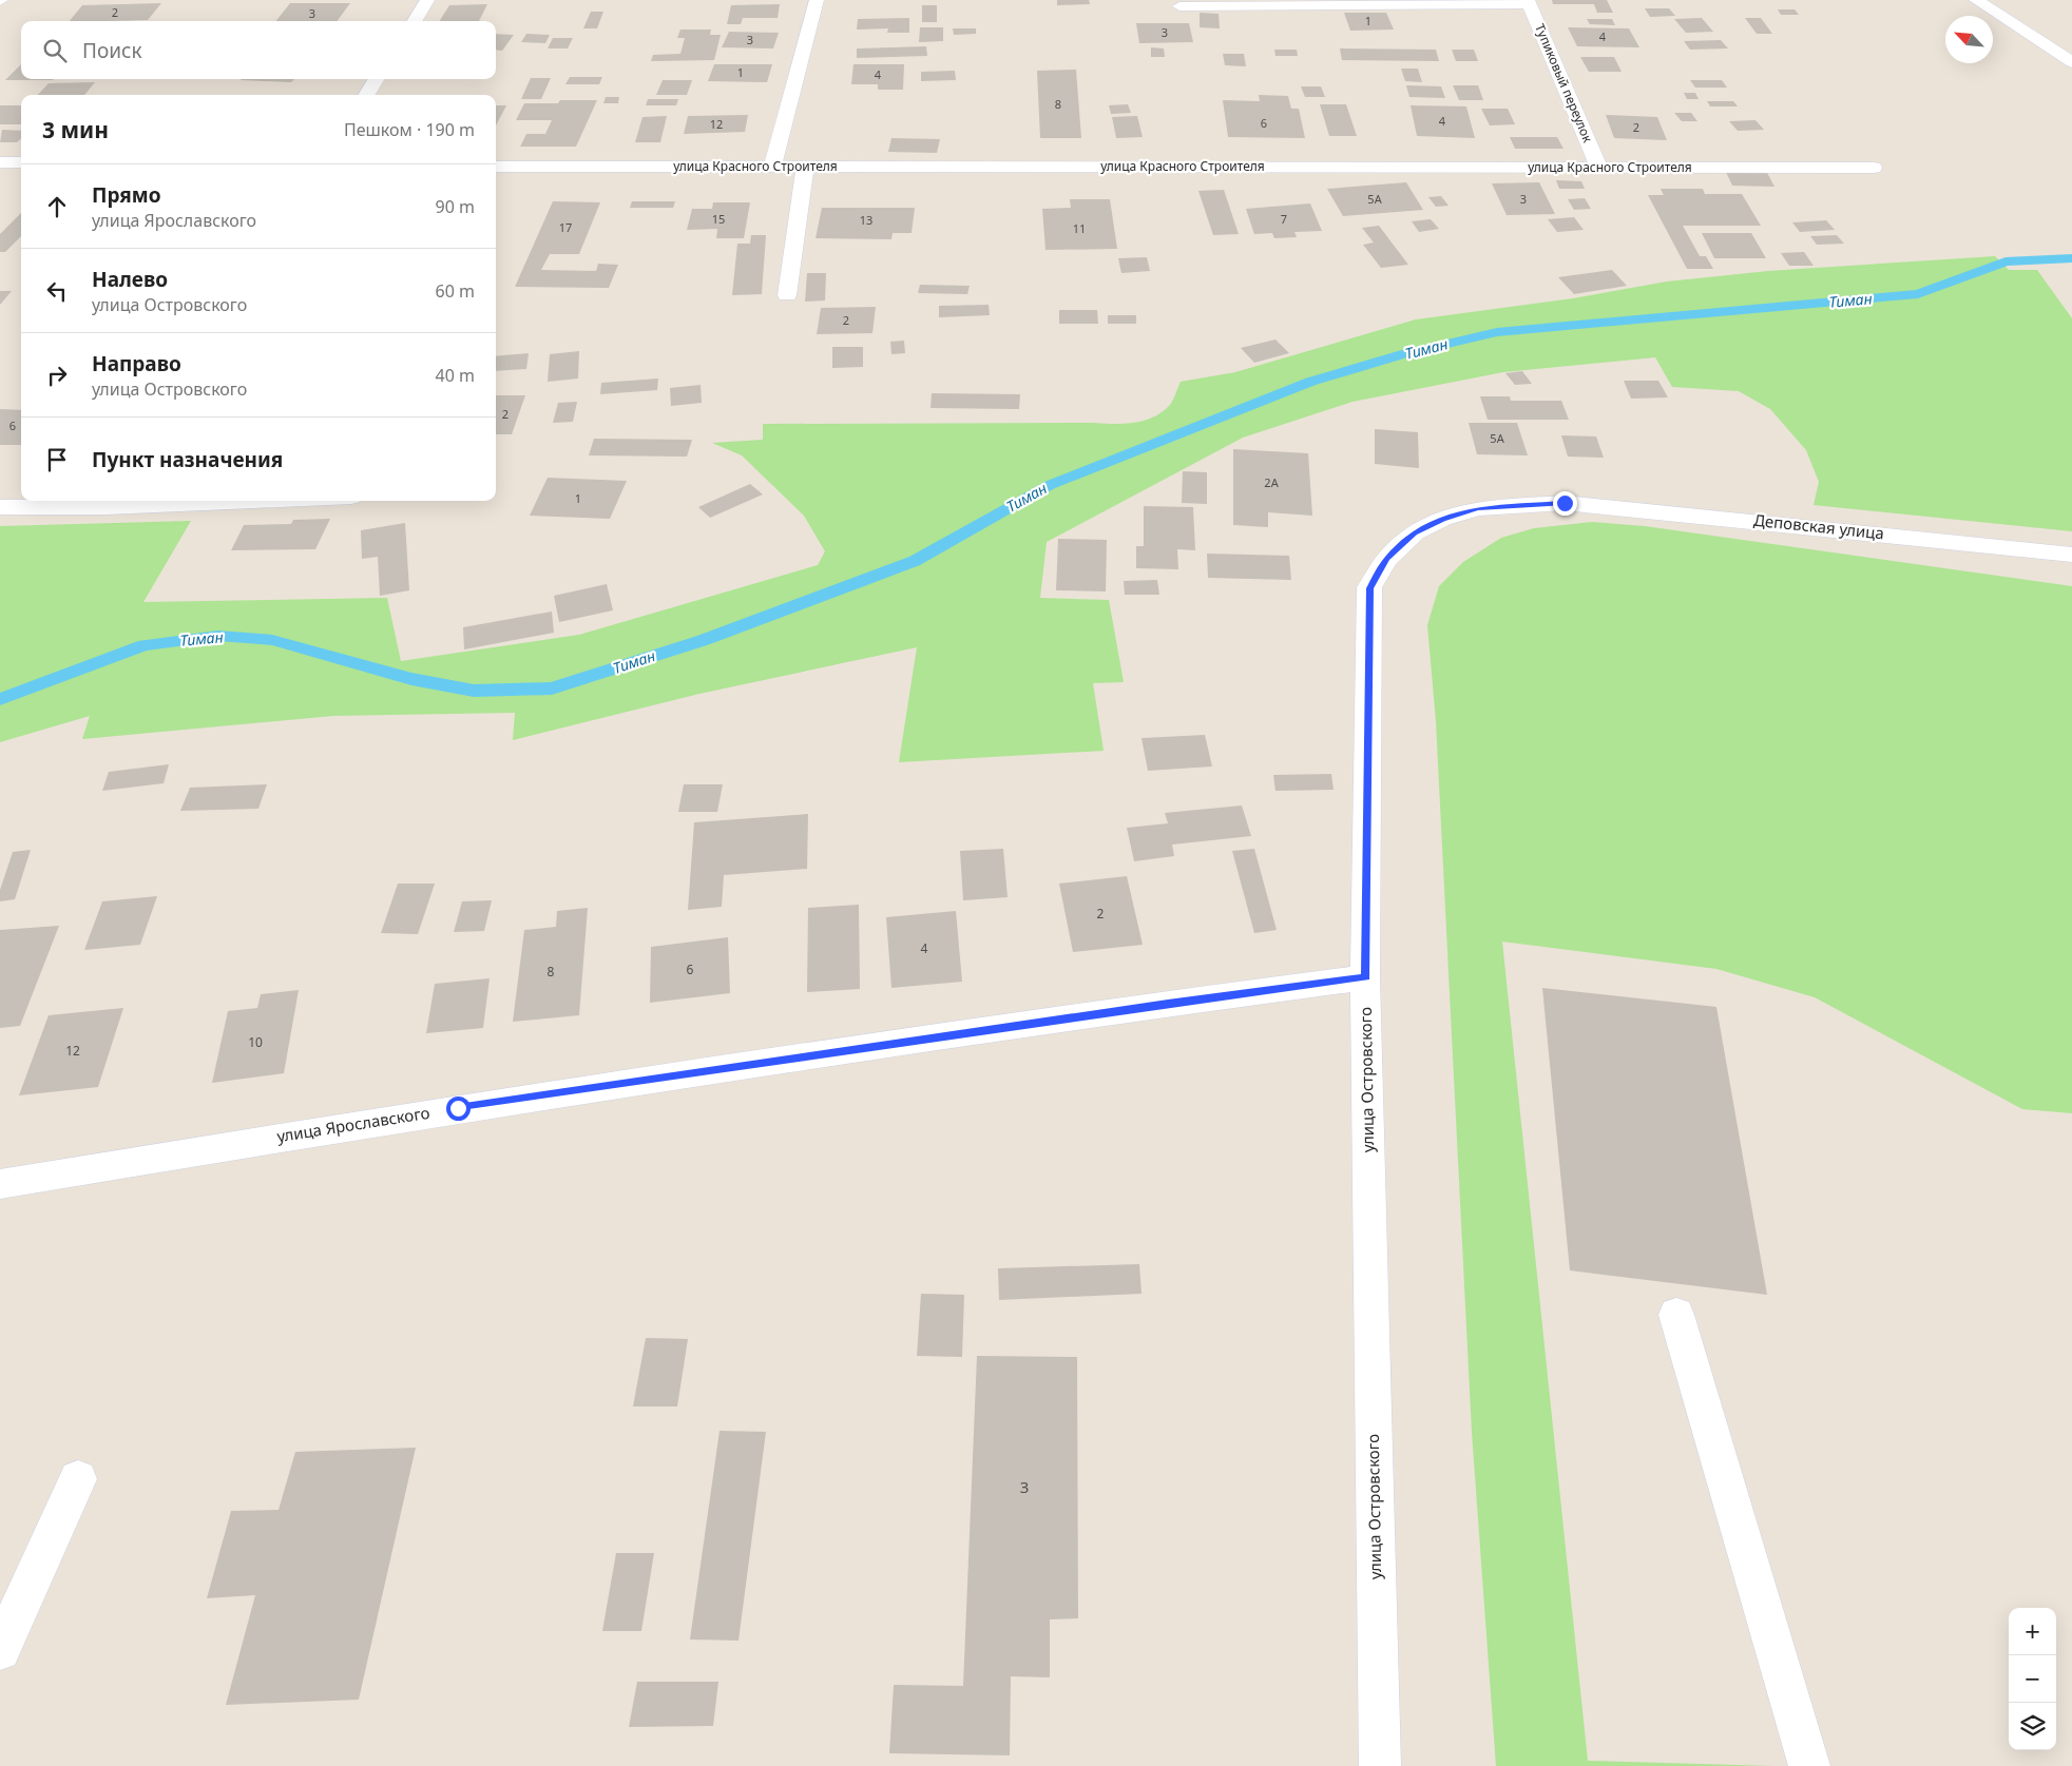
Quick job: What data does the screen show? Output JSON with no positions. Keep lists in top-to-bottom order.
{
  "streets": {
    "street": [
      "Тупиковый переулок",
      "улица Красного Строителя",
      "Деповская улица",
      "улица Островского",
      "улица Ярославского"
    ]
  },
  "crossings": [
    ["Тупиковый переулок", "улица Красного Строителя"],
    ["Деповская улица", "улица Островского"],
    ["улица Островского", "улица Ярославского"]
  ],
  "water": ["Тиман"],
  "house_numbers": [
    "2",
    "3",
    "1",
    "3",
    "4",
    "3",
    "1",
    "4",
    "8",
    "4",
    "6",
    "12",
    "2",
    "5А",
    "3",
    "15",
    "7",
    "13",
    "17",
    "11",
    "2",
    "2",
    "6",
    "5А",
    "2А",
    "1",
    "2",
    "4",
    "6",
    "8",
    "10",
    "12",
    "3"
  ],
  "north": "top left",
  "page": {
    "search": "Поиск",
    "heading": ["3 мин", "Пешком · 190 m"],
    "list": [
      ["Прямо", "улица Ярославского", "90 m"],
      ["Налево", "улица Островского", "60 m"],
      ["Направо", "улица Островского", "40 m"],
      "Пункт назначения"
    ],
    "map_buttons": ["+", "−"]
  }
}
